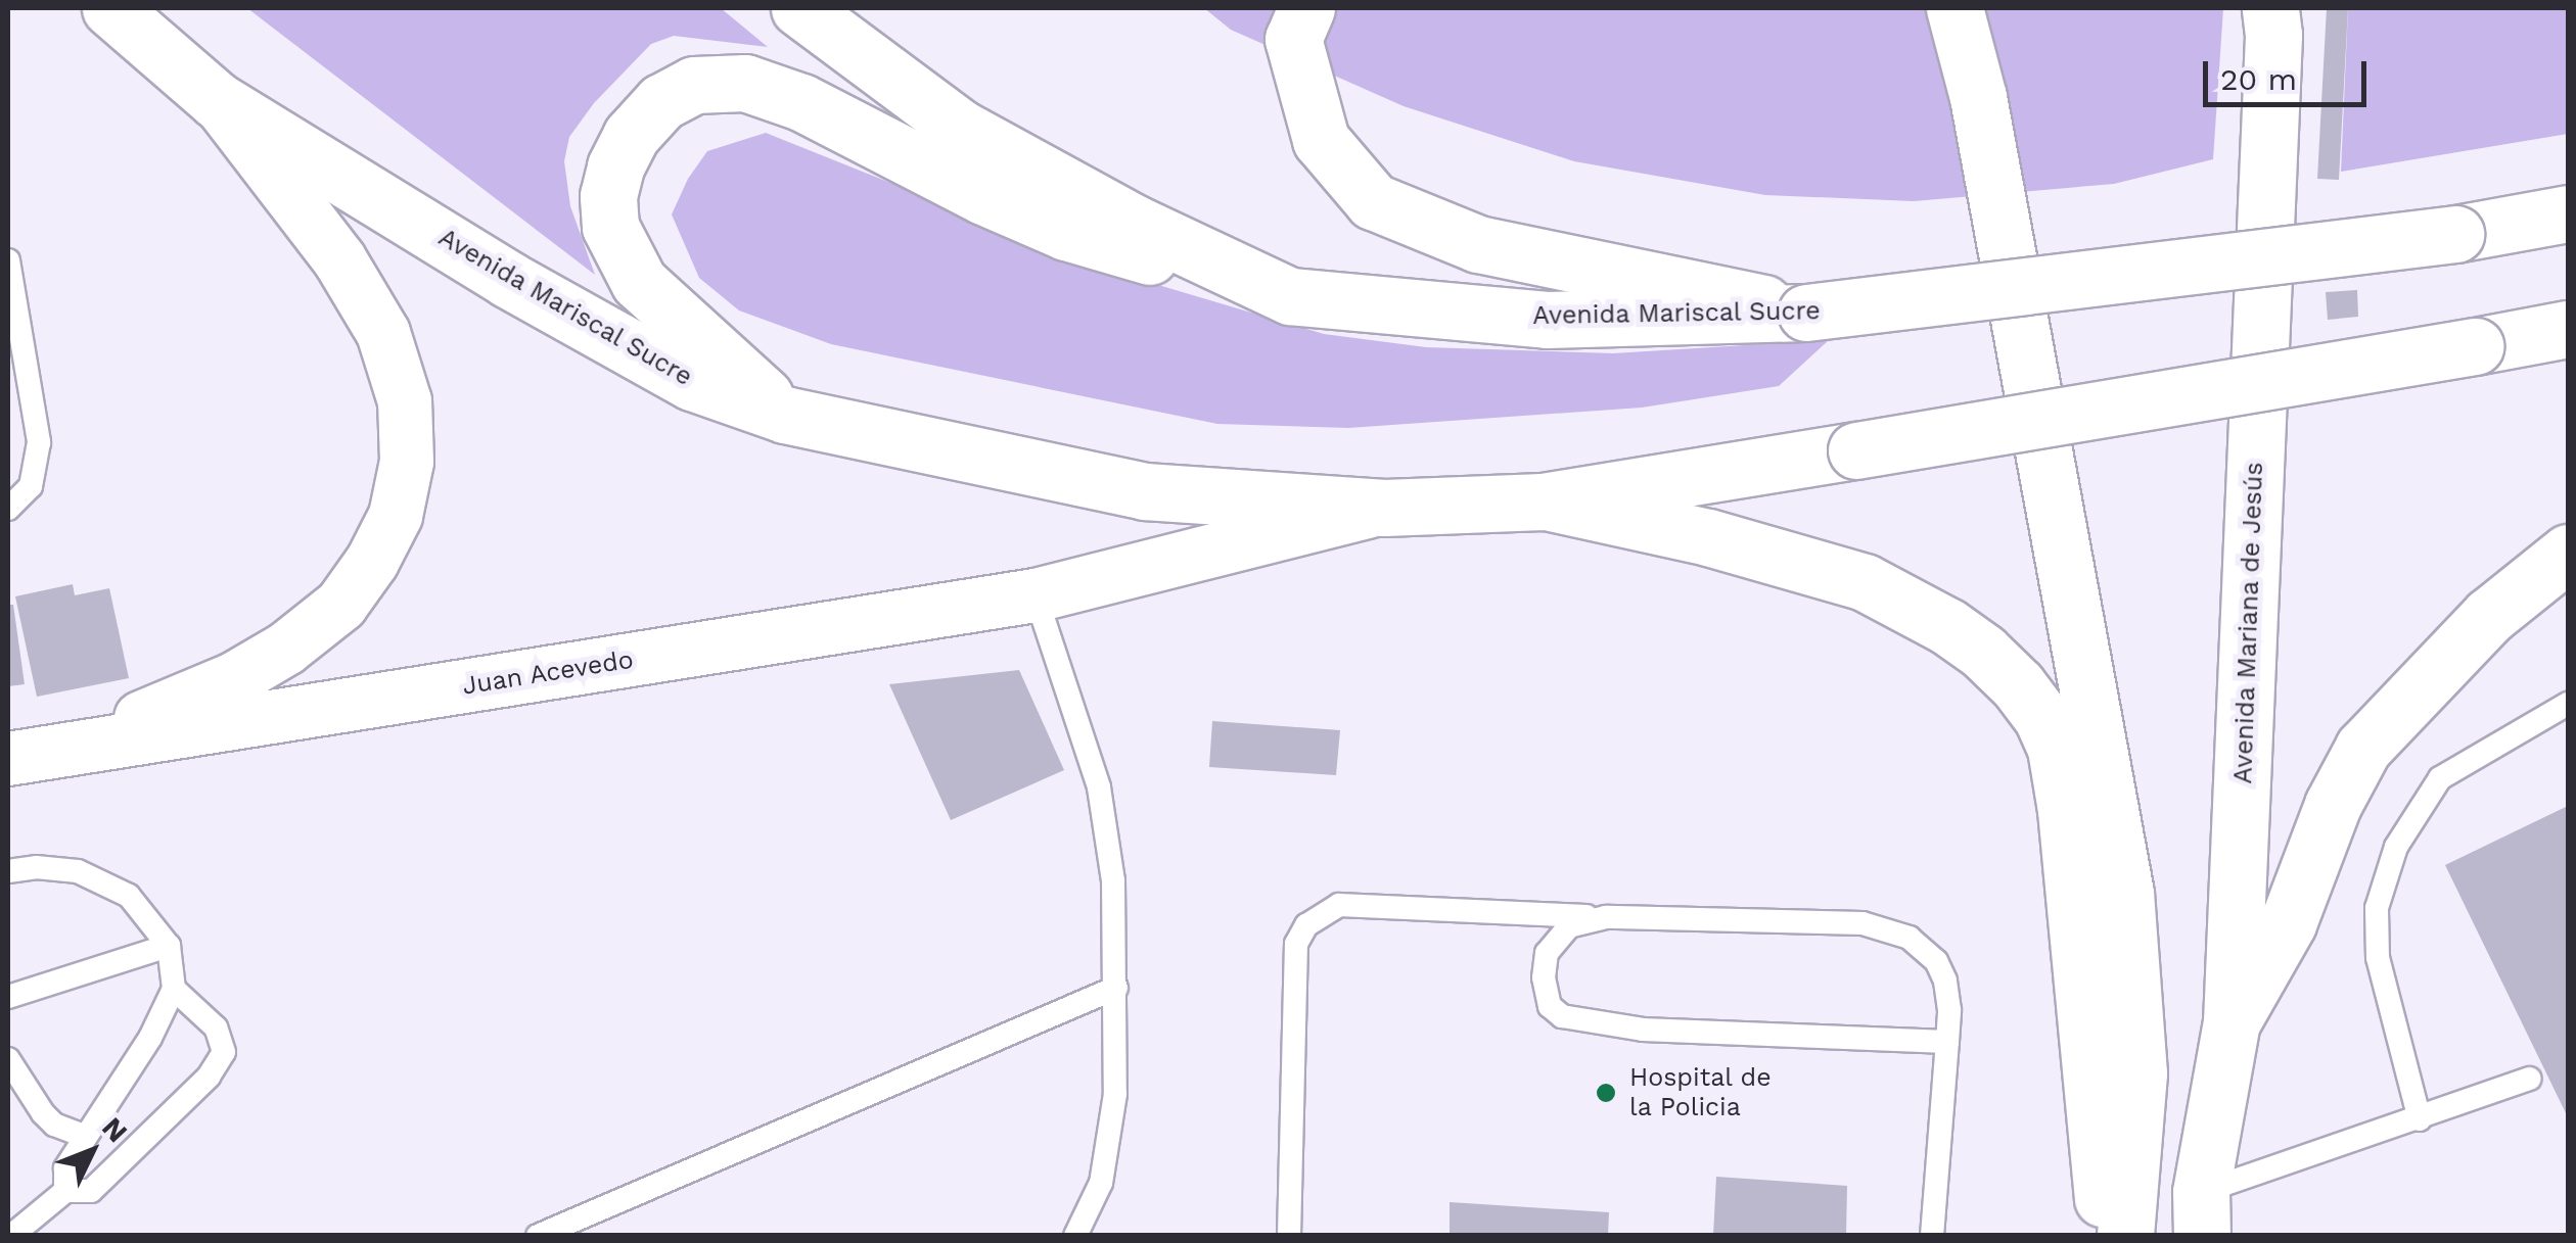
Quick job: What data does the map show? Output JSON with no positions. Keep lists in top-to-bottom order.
{
  "streets": {
    "main road": ["Avenida Mariscal Sucre", "Avenida Mariana de Jesús"],
    "street": ["Juan Acevedo"]
  },
  "crossings": [
    ["Avenida Mariscal Sucre", "Juan Acevedo"]
  ],
  "places": ["Hospital de la Policia"],
  "scale_bar": "20 m",
  "north": "top right"
}
